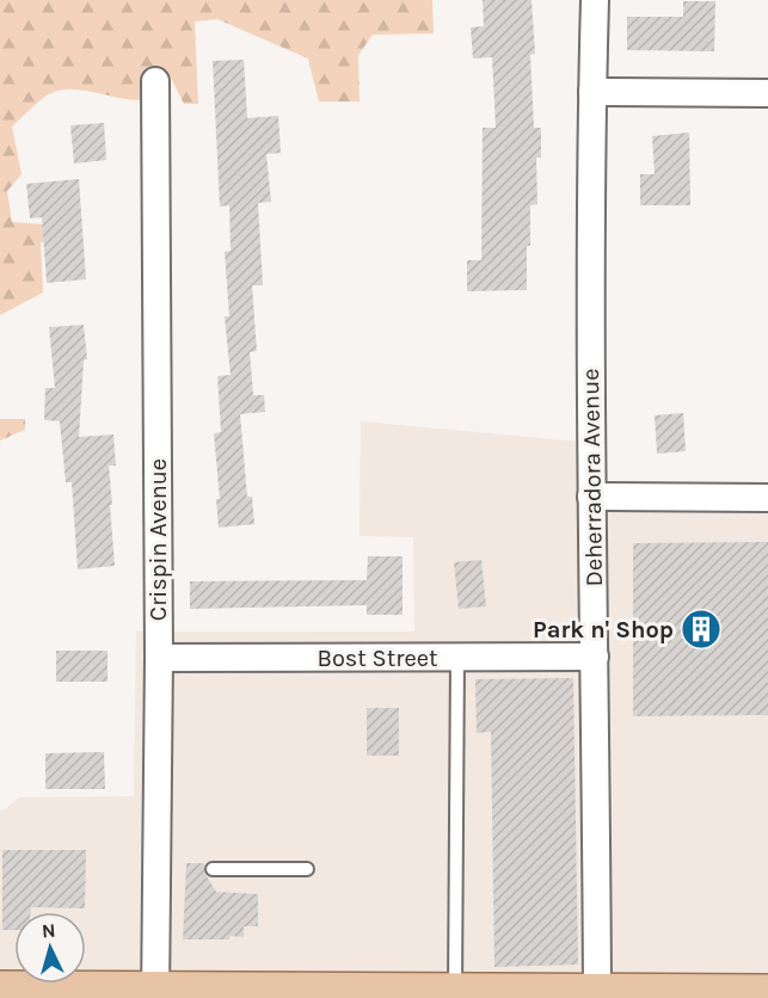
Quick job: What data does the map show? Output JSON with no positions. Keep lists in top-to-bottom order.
{
  "streets": {
    "street": ["Deherradora Avenue", "Crispin Avenue", "Bost Street"]
  },
  "crossings": [
    ["Deherradora Avenue", "Bost Street"],
    ["Crispin Avenue", "Bost Street"]
  ],
  "places": {
    "building": ["Park n' Shop"]
  },
  "north": "top"
}
